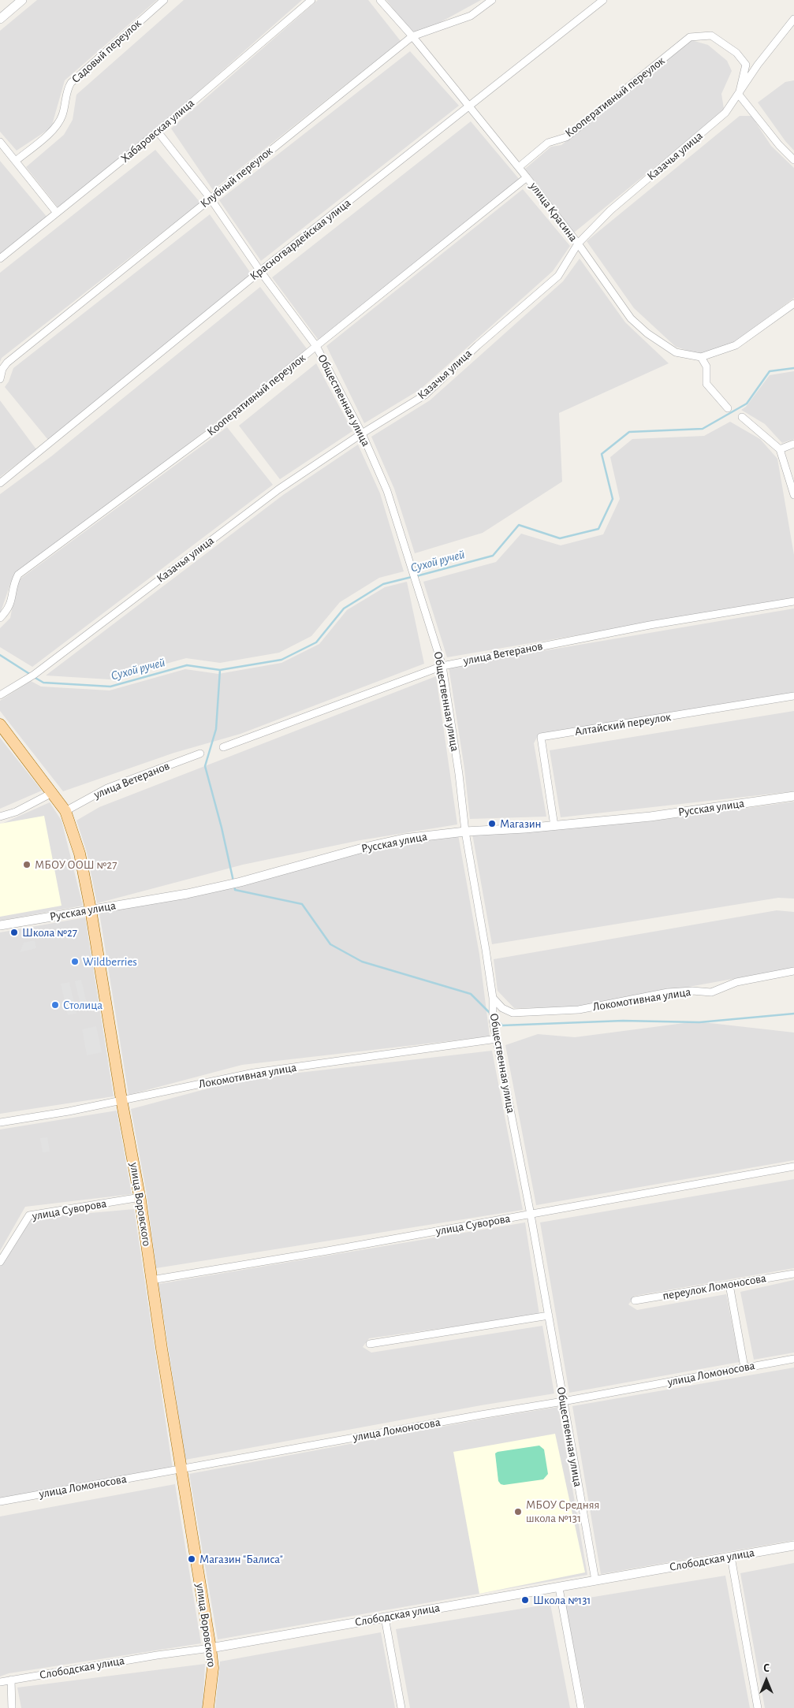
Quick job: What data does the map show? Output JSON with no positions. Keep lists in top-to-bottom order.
{
  "streets": {
    "main road": ["улица Воровского"],
    "street": [
      "Садовый переулок",
      "Кооперативный переулок",
      "Хабаровская улица",
      "Казачья улица",
      "Клубный переулок",
      "улица Красина",
      "Красногвардейская улица",
      "Общественная улица",
      "улица Ветеранов",
      "Алтайский переулок",
      "Русская улица",
      "Локомотивная улица",
      "улица Суворова",
      "переулок Ломоносова",
      "улица Ломоносова",
      "Слободская улица"
    ]
  },
  "crossings": [
    ["Кооперативный переулок", "Казачья улица"],
    ["Кооперативный переулок", "улица Красина"],
    ["Кооперативный переулок", "Общественная улица"],
    ["Хабаровская улица", "Общественная улица"],
    ["Казачья улица", "улица Красина"],
    ["Казачья улица", "Общественная улица"],
    ["Клубный переулок", "улица Красина"],
    ["Клубный переулок", "Общественная улица"],
    ["улица Красина", "Красногвардейская улица"],
    ["Красногвардейская улица", "Общественная улица"],
    ["Общественная улица", "улица Ветеранов"],
    ["Общественная улица", "Русская улица"],
    ["Общественная улица", "Локомотивная улица"],
    ["Общественная улица", "улица Суворова"],
    ["Общественная улица", "улица Ломоносова"],
    ["Общественная улица", "Слободская улица"],
    ["улица Ветеранов", "улица Воровского"],
    ["Алтайский переулок", "Русская улица"],
    ["Русская улица", "улица Воровского"],
    ["Локомотивная улица", "улица Воровского"],
    ["улица Воровского", "улица Суворова"],
    ["улица Воровского", "улица Ломоносова"],
    ["улица Воровского", "Слободская улица"]
  ],
  "water": ["Сухой ручей"],
  "places": [
    "Магазин",
    "МБОУ ООШ №27",
    "Школа №27",
    "Wildberries",
    "Столица",
    "МБОУ Средняя школа №131",
    "Магазин \"Балиса\"",
    "Школа №131"
  ],
  "north": "top"
}
